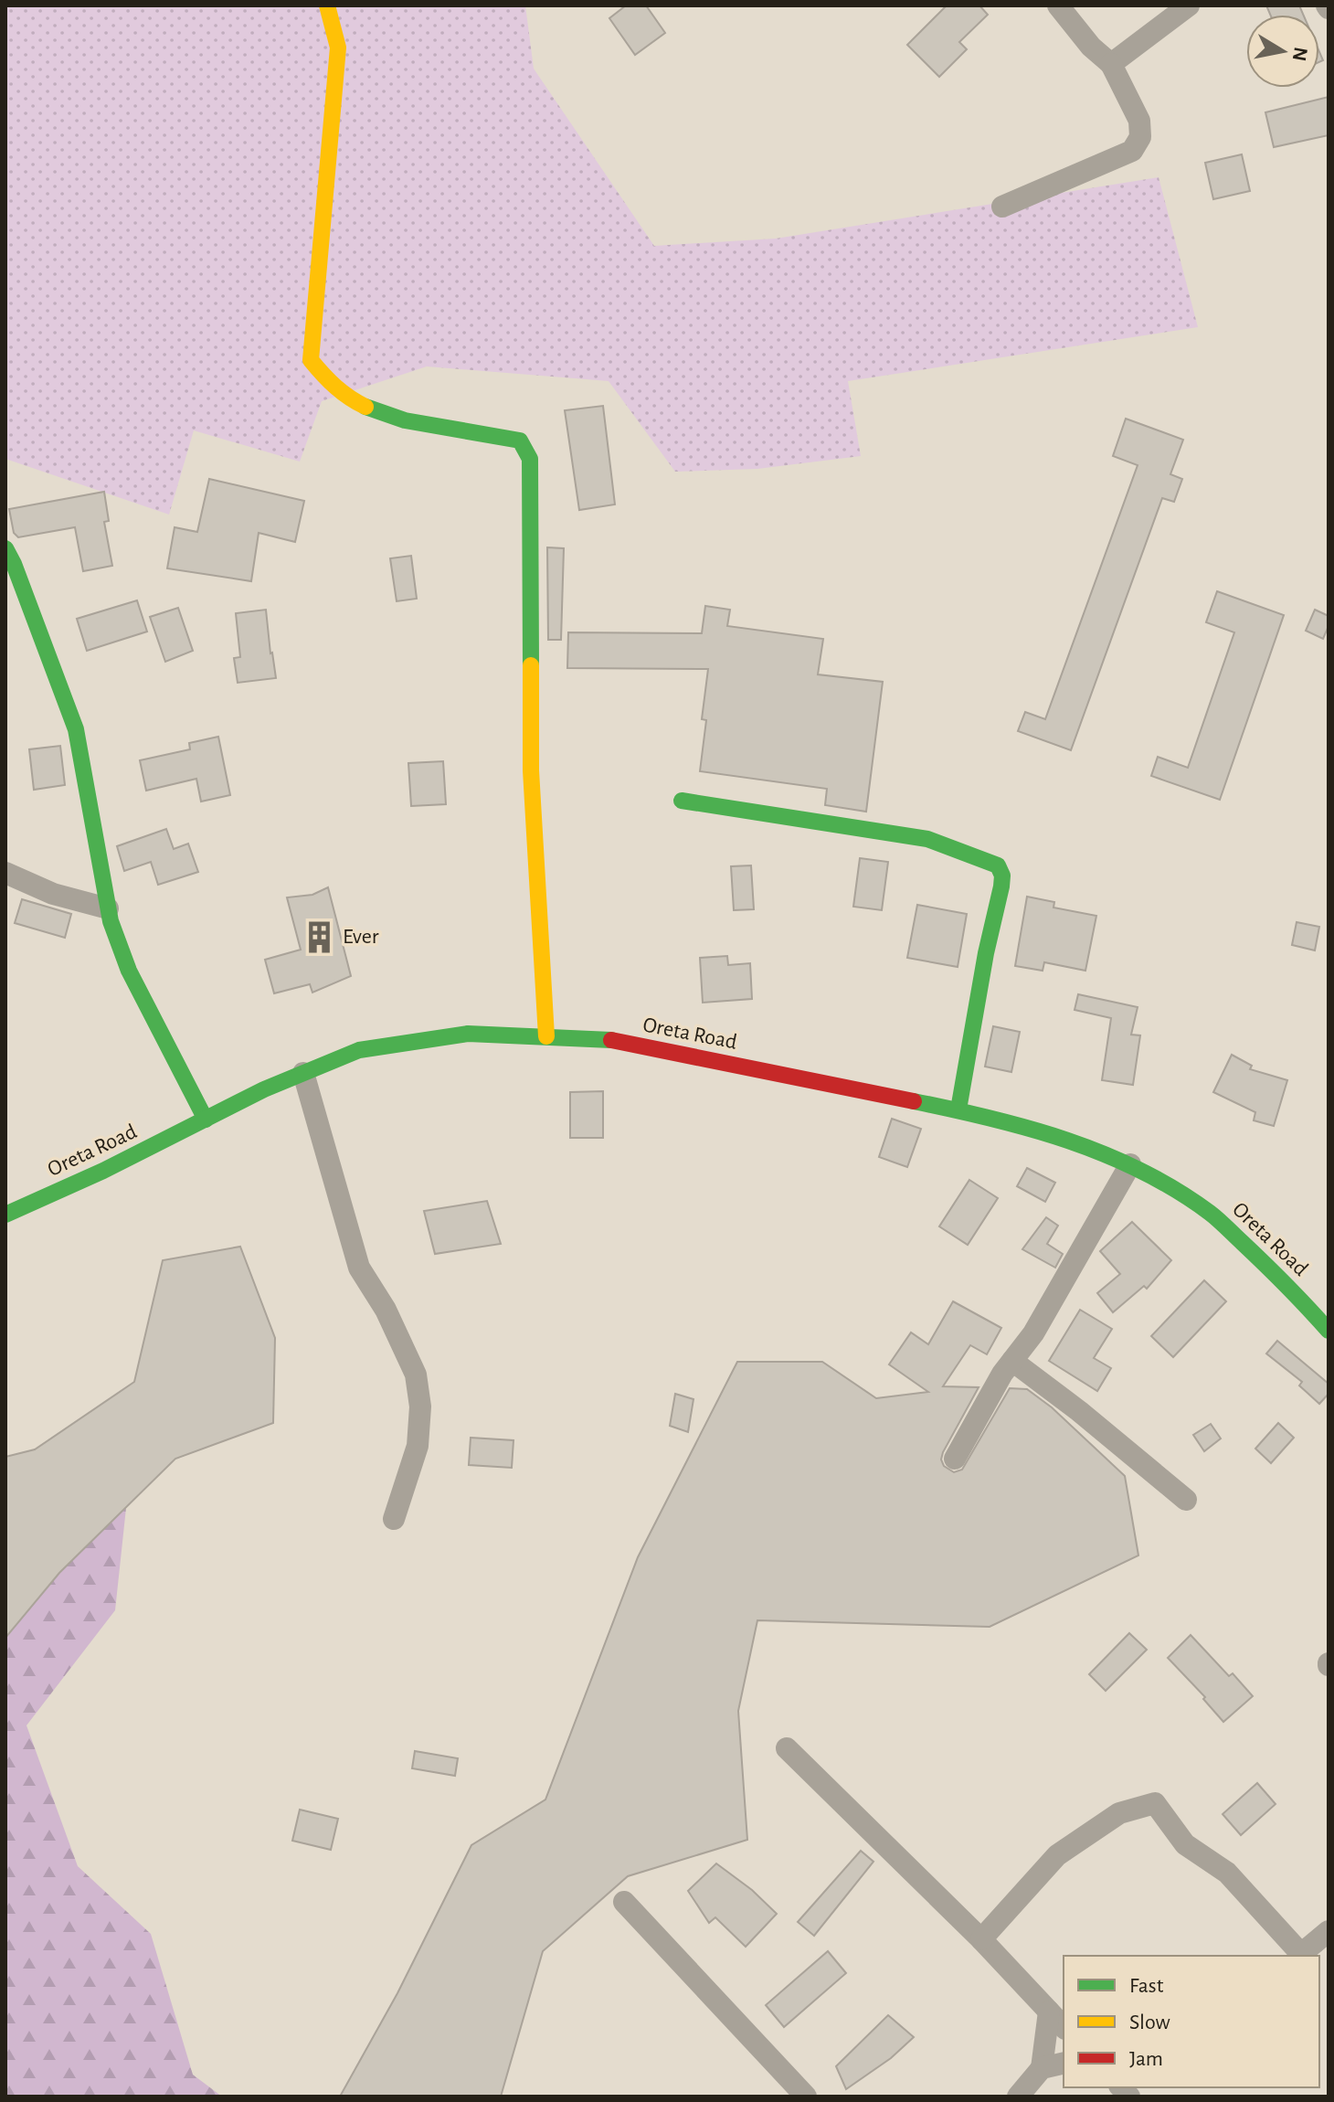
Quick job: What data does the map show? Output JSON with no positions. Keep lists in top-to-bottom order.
{
  "streets": {
    "street": ["Oreta Road"]
  },
  "places": {
    "building": ["Ever"]
  },
  "legend": ["Fast", "Slow", "Jam"],
  "north": "right"
}
